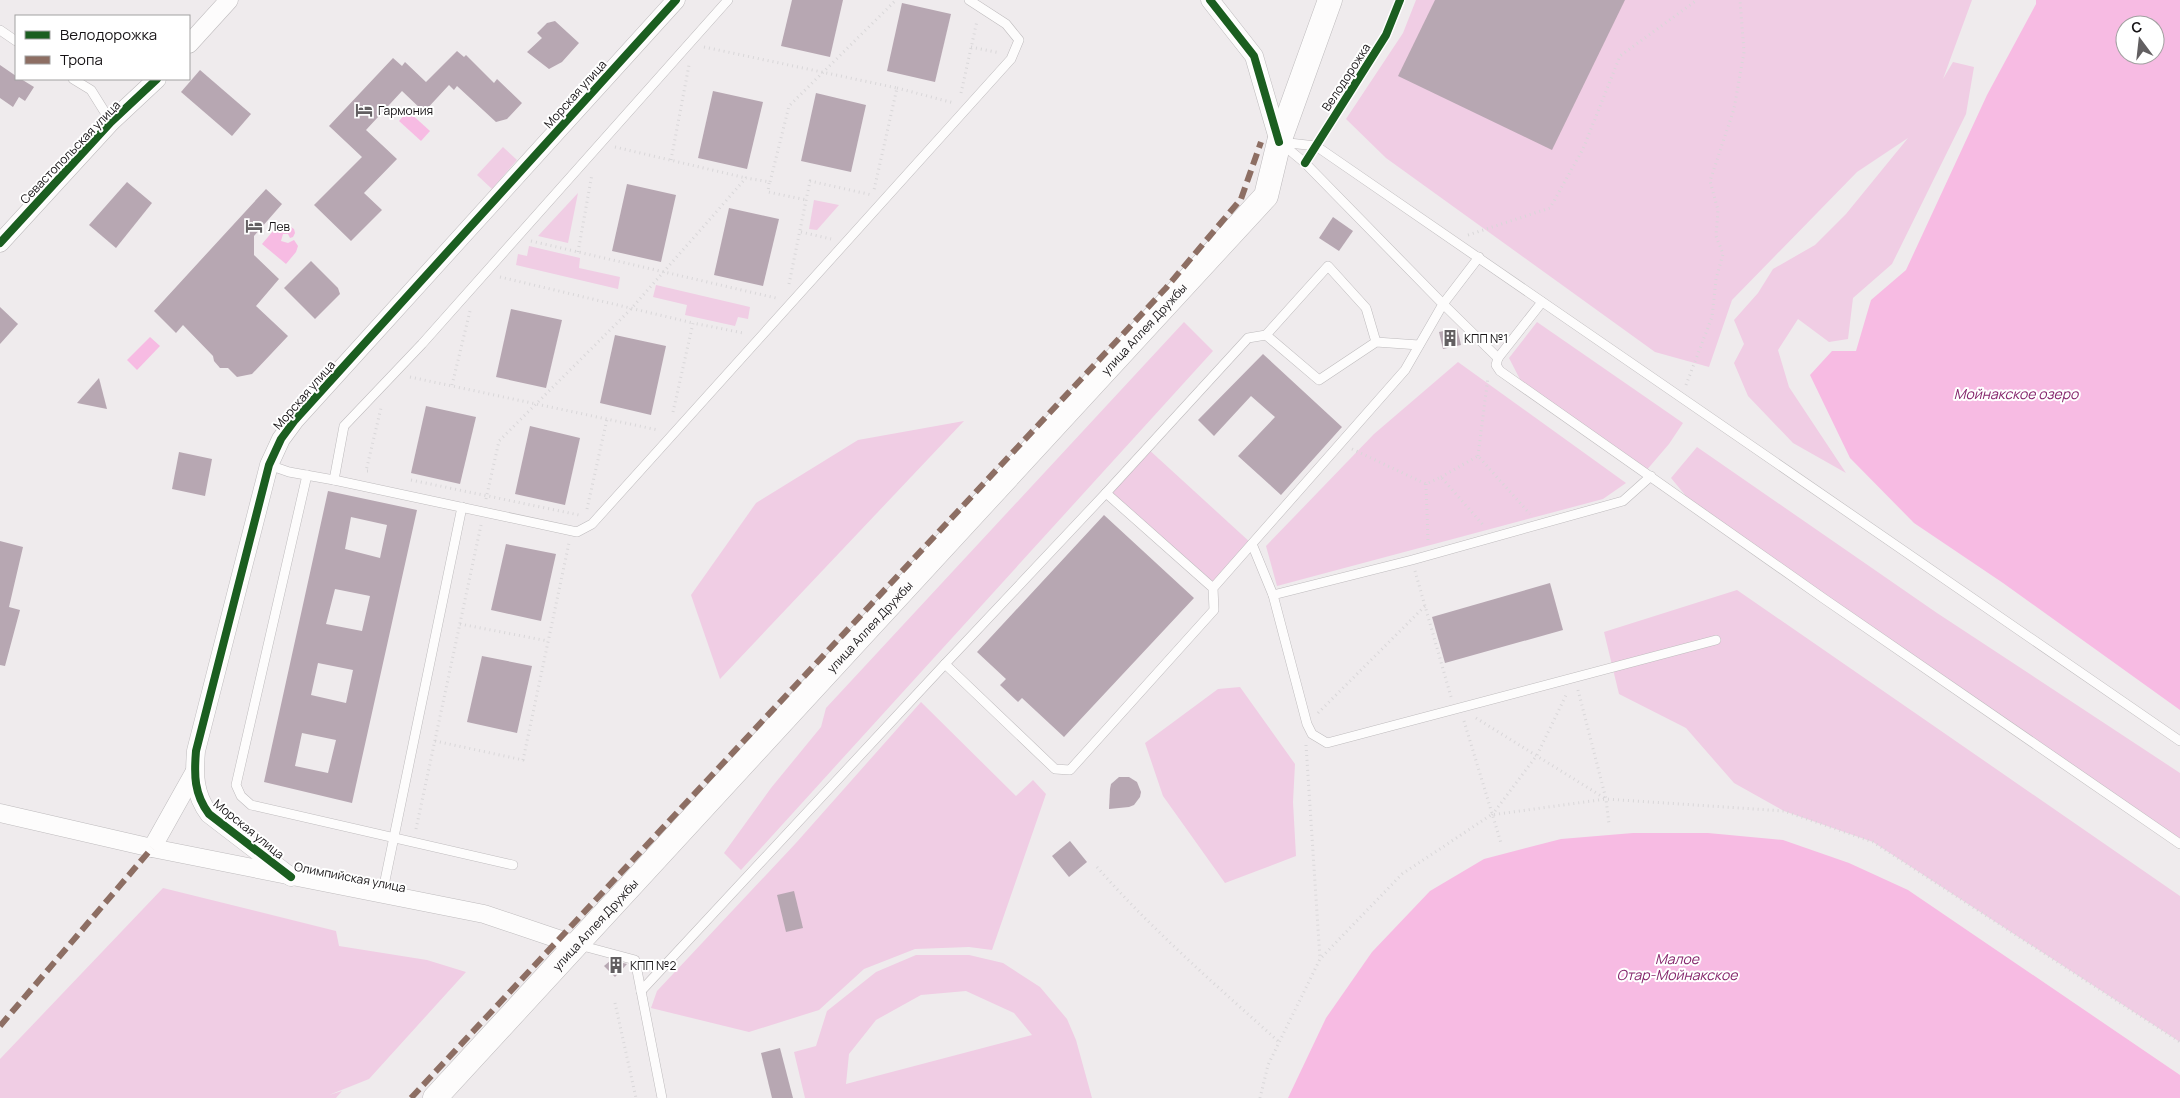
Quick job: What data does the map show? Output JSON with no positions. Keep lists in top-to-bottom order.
{
  "streets": {
    "main road": ["улица Аллея Дружбы"],
    "street": ["Морская улица", "Севастопольская улица", "Олимпийская улица"],
    "cycle path": ["Велодорожка"]
  },
  "crossings": [
    ["Морская улица", "Олимпийская улица"],
    ["улица Аллея Дружбы", "Олимпийская улица"]
  ],
  "water": ["Мойнакское озеро", "Малое Отар-Мойнакское"],
  "places": {
    "hotel": ["Гармония", "Лев"],
    "building": ["КПП №1", "КПП №2"]
  },
  "legend": ["Велодорожка", "Тропа"],
  "north": "top"
}
